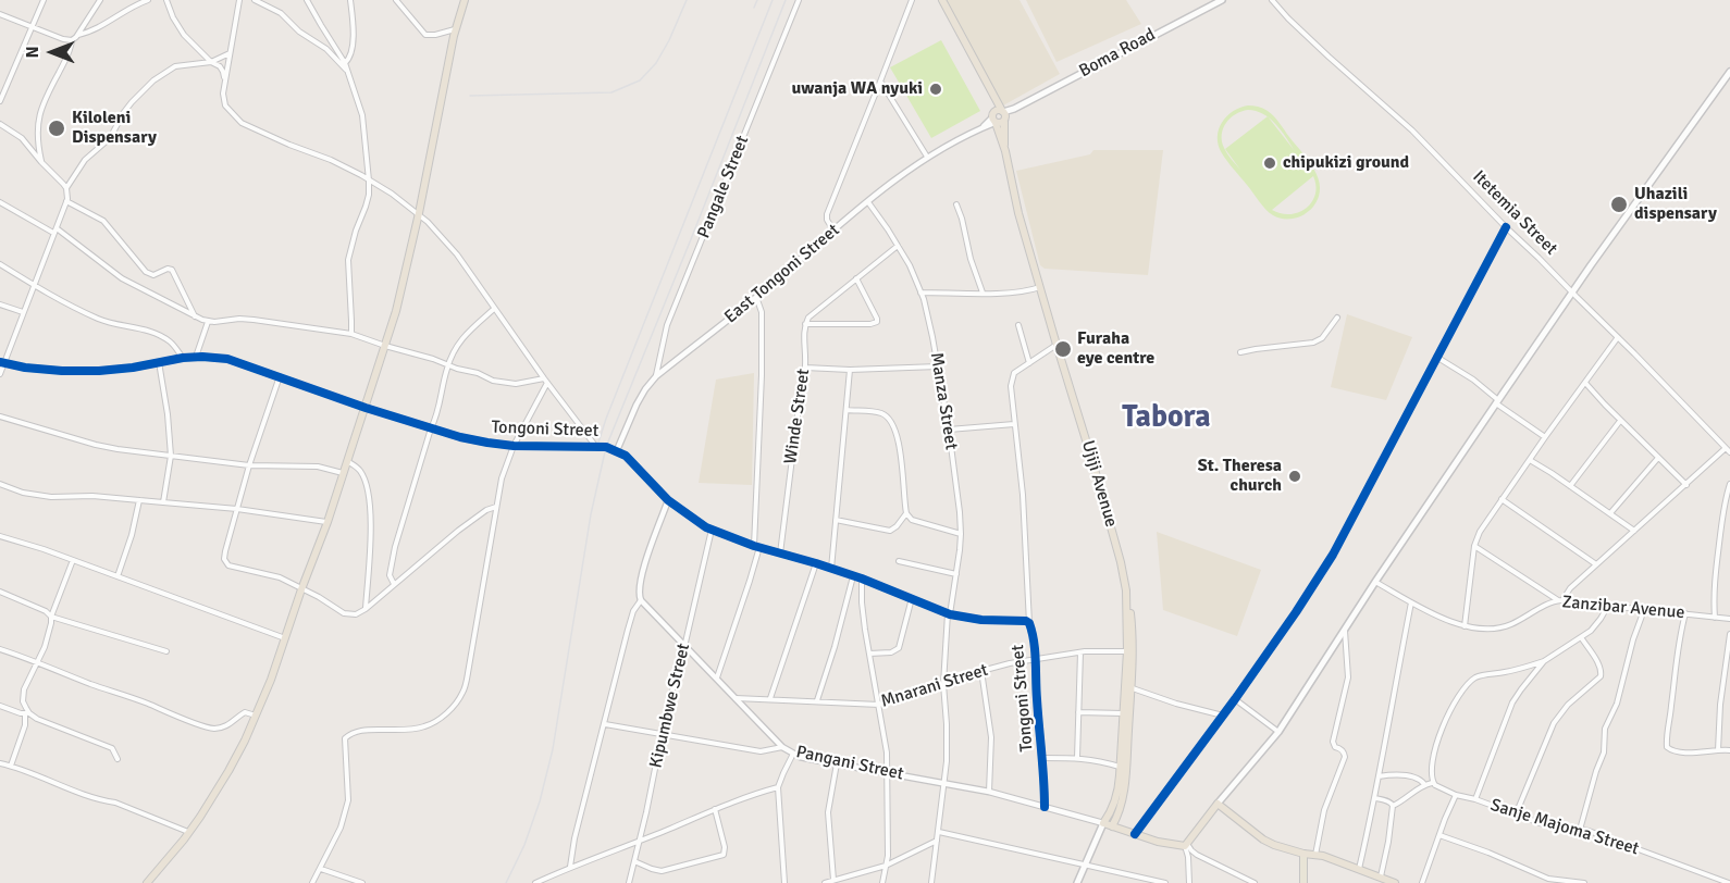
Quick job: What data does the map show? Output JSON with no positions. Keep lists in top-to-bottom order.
{
  "streets": {
    "highway": ["Ujiji Avenue"],
    "main road": ["Boma Road"],
    "street": [
      "Pangale Street",
      "Itetemia Street",
      "East Tongoni Street",
      "Manza Street",
      "Winde Street",
      "Tongoni Street",
      "Zanzibar Avenue",
      "Mnarani Street",
      "Kipumbwe Street",
      "Pangani Street",
      "Sanje Majoma Street"
    ]
  },
  "crossings": [
    ["Boma Road", "East Tongoni Street"],
    ["Boma Road", "Ujiji Avenue"],
    ["Pangale Street", "East Tongoni Street"],
    ["East Tongoni Street", "Manza Street"],
    ["East Tongoni Street", "Tongoni Street"],
    ["East Tongoni Street", "Ujiji Avenue"],
    ["Manza Street", "Tongoni Street"],
    ["Manza Street", "Mnarani Street"],
    ["Manza Street", "Pangani Street"],
    ["Winde Street", "Tongoni Street"],
    ["Tongoni Street", "Mnarani Street"],
    ["Tongoni Street", "Kipumbwe Street"],
    ["Tongoni Street", "Pangani Street"],
    ["Ujiji Avenue", "Mnarani Street"],
    ["Ujiji Avenue", "Pangani Street"],
    ["Mnarani Street", "Pangani Street"],
    ["Kipumbwe Street", "Pangani Street"]
  ],
  "districts": ["Tabora"],
  "places": [
    "uwanja WA nyuki",
    "Kiloleni Dispensary",
    "chipukizi ground",
    "Uhazili dispensary",
    "Furaha eye centre",
    "St. Theresa church"
  ],
  "north": "left"
}
